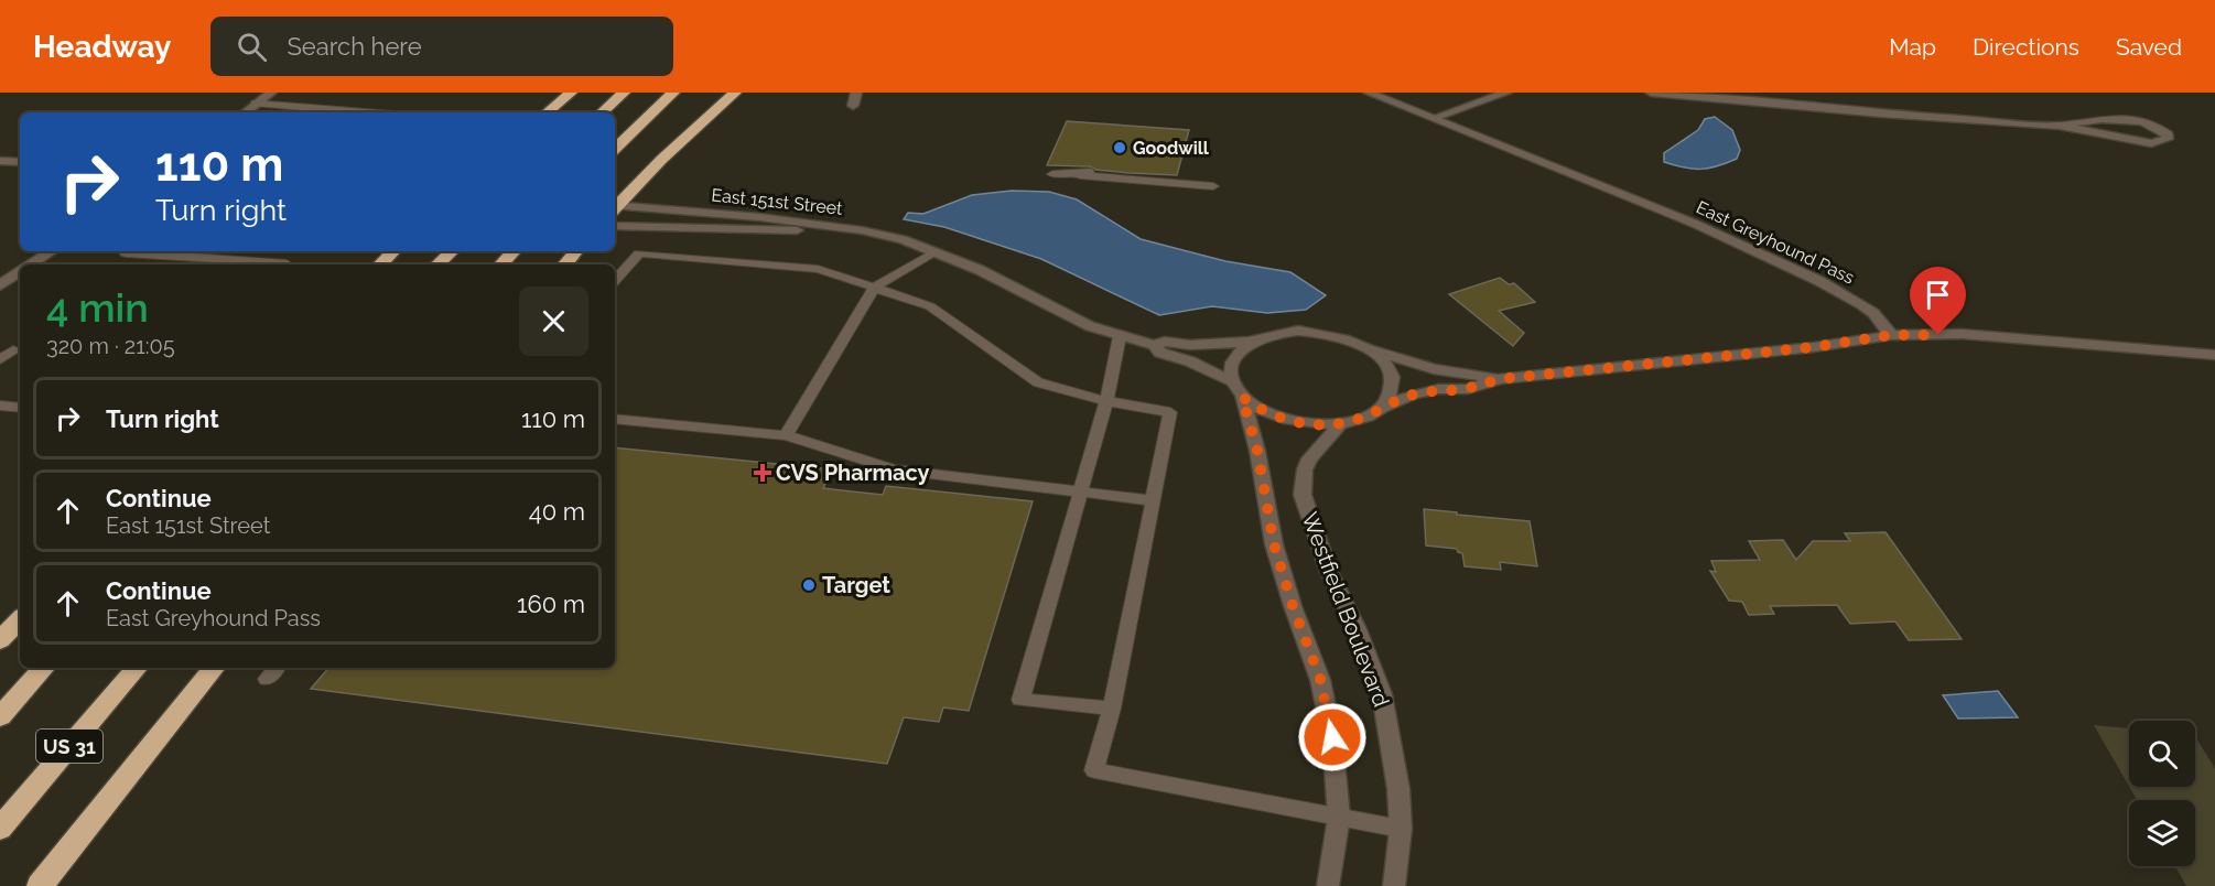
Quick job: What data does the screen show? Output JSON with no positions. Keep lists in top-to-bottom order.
{
  "streets": {
    "highway": ["US 31"],
    "street": ["East 151st Street", "East Greyhound Pass", "Westfield Boulevard"]
  },
  "crossings": [
    ["East 151st Street", "Westfield Boulevard"]
  ],
  "places": {
    "other": ["Goodwill", "Target"],
    "health": ["CVS Pharmacy"]
  },
  "page": {
    "header": "Headway",
    "search": "Search here",
    "nav": ["Map", "Directions", "Saved"],
    "turn": ["110 m", "Turn right"],
    "heading": ["4 min", "320 m · 21:05"],
    "list": [
      {
        "name": "Turn right",
        "value": "110 m"
      },
      {
        "name": "Continue",
        "note": "East 151st Street",
        "value": "40 m"
      },
      {
        "name": "Continue",
        "note": "East Greyhound Pass",
        "value": "160 m"
      }
    ]
  }
}
